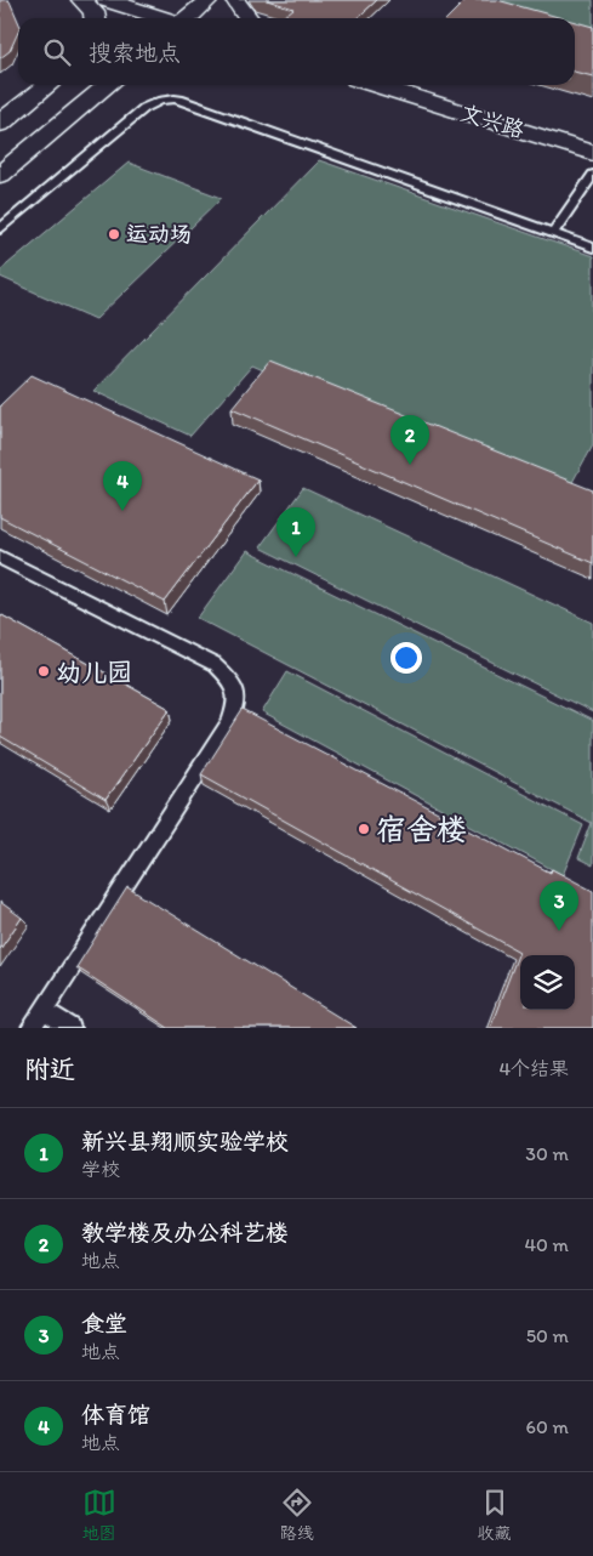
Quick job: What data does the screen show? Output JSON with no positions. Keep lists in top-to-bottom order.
{
  "streets": {
    "street": ["文兴路"]
  },
  "places": ["运动场", "幼儿园", "宿舍楼"],
  "page": {
    "search": "搜索地点",
    "pins": [
      "2",
      "4",
      "1",
      "3"
    ],
    "heading": ["附近", "4个结果"],
    "list": [
      {
        "mark": "1",
        "name": "新兴县翔顺实验学校",
        "note": "学校",
        "value": "30 m"
      },
      {
        "mark": "2",
        "name": "教学楼及办公科艺楼",
        "note": "地点",
        "value": "40 m"
      },
      {
        "mark": "3",
        "name": "食堂",
        "note": "地点",
        "value": "50 m"
      },
      {
        "mark": "4",
        "name": "体育馆",
        "note": "地点",
        "value": "60 m"
      }
    ],
    "nav": ["地图", "路线", "收藏"]
  }
}
